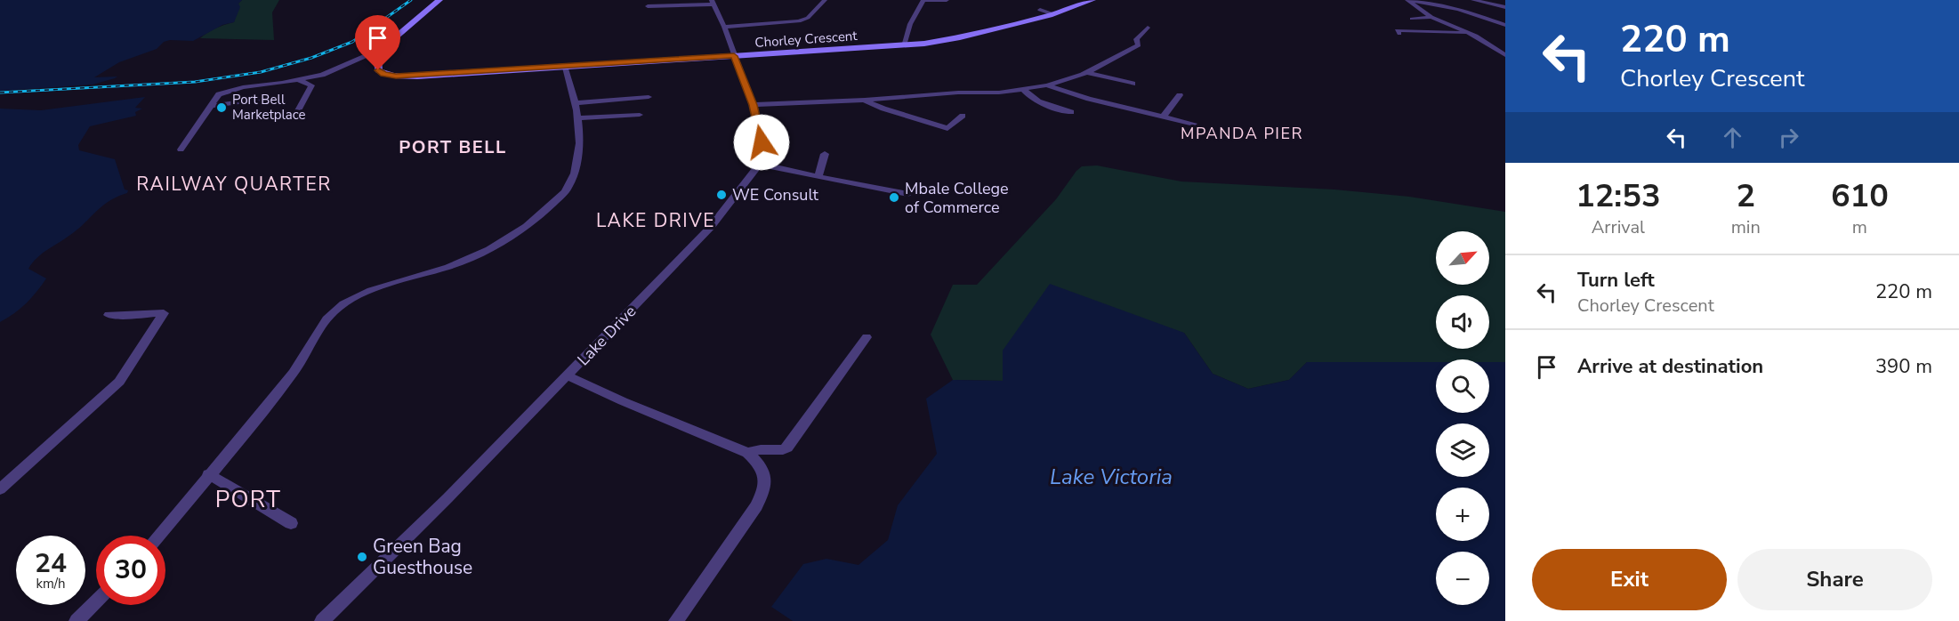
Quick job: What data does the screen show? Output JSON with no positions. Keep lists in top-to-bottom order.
{
  "streets": {
    "main road": ["Chorley Crescent"],
    "street": ["Lake Drive"]
  },
  "districts": [
    "MPANDA PIER",
    "PORT BELL",
    "RAILWAY QUARTER",
    "LAKE DRIVE",
    "PORT"
  ],
  "water": ["Lake Victoria"],
  "places": [
    "Port Bell Marketplace",
    "WE Consult",
    "Mbale College of Commerce",
    "Green Bag Guesthouse"
  ],
  "north": "top right",
  "page": {
    "turn": ["220 m", "Chorley Crescent"],
    "eta": [
      "12:53",
      "Arrival",
      "2",
      "min",
      "610",
      "m"
    ],
    "map_buttons": ["+", "−"],
    "list": [
      {
        "name": "Turn left",
        "note": "Chorley Crescent",
        "value": "220 m"
      },
      {
        "name": "Arrive at destination",
        "value": "390 m"
      }
    ],
    "speed": "24 km/h",
    "limit": "30",
    "buttons": ["Exit", "Share"]
  }
}
